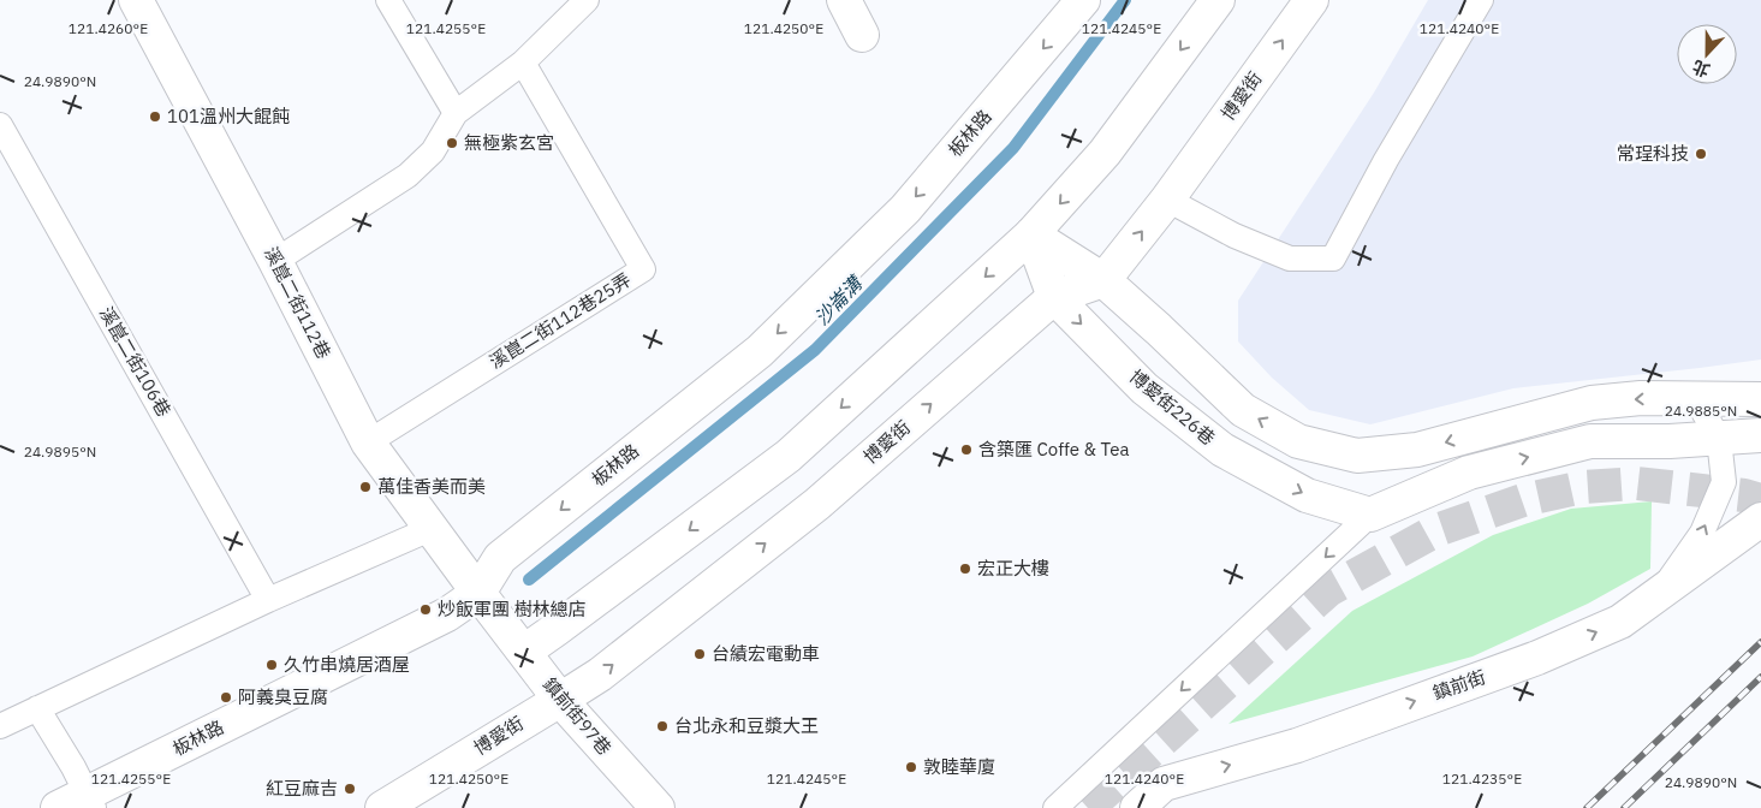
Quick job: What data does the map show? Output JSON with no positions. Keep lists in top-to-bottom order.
{
  "streets": {
    "street": [
      "博愛街",
      "板林路",
      "溪崑二街112巷",
      "博愛街226巷",
      "鎮前街",
      "鎮前街97巷"
    ],
    "lane": ["溪崑二街112巷25弄", "溪崑二街106巷"]
  },
  "crossings": [
    ["博愛街", "博愛街226巷"],
    ["博愛街", "鎮前街97巷"],
    ["板林路", "溪崑二街112巷"],
    ["板林路", "鎮前街97巷"],
    ["溪崑二街112巷", "溪崑二街112巷25弄"],
    ["溪崑二街112巷", "鎮前街97巷"]
  ],
  "one_way": ["博愛街226巷"],
  "water": ["沙崙溝"],
  "places": [
    "101溫州大餛飩",
    "無極紫玄宮",
    "常珵科技",
    "含築匯 Coffe & Tea",
    "萬佳香美而美",
    "宏正大樓",
    "炒飯軍團 樹林總店",
    "台績宏電動車",
    "久竹串燒居酒屋",
    "阿義臭豆腐",
    "台北永和豆漿大王",
    "敦睦華廈",
    "紅豆麻吉"
  ],
  "north": "bottom",
  "coordinates": [
    "121.4255°E",
    "121.4250°E",
    "121.4245°E",
    "121.4240°E",
    "121.4260°E",
    "24.9890°N",
    "24.9885°N",
    "24.9895°N",
    "121.4235°E"
  ]
}
